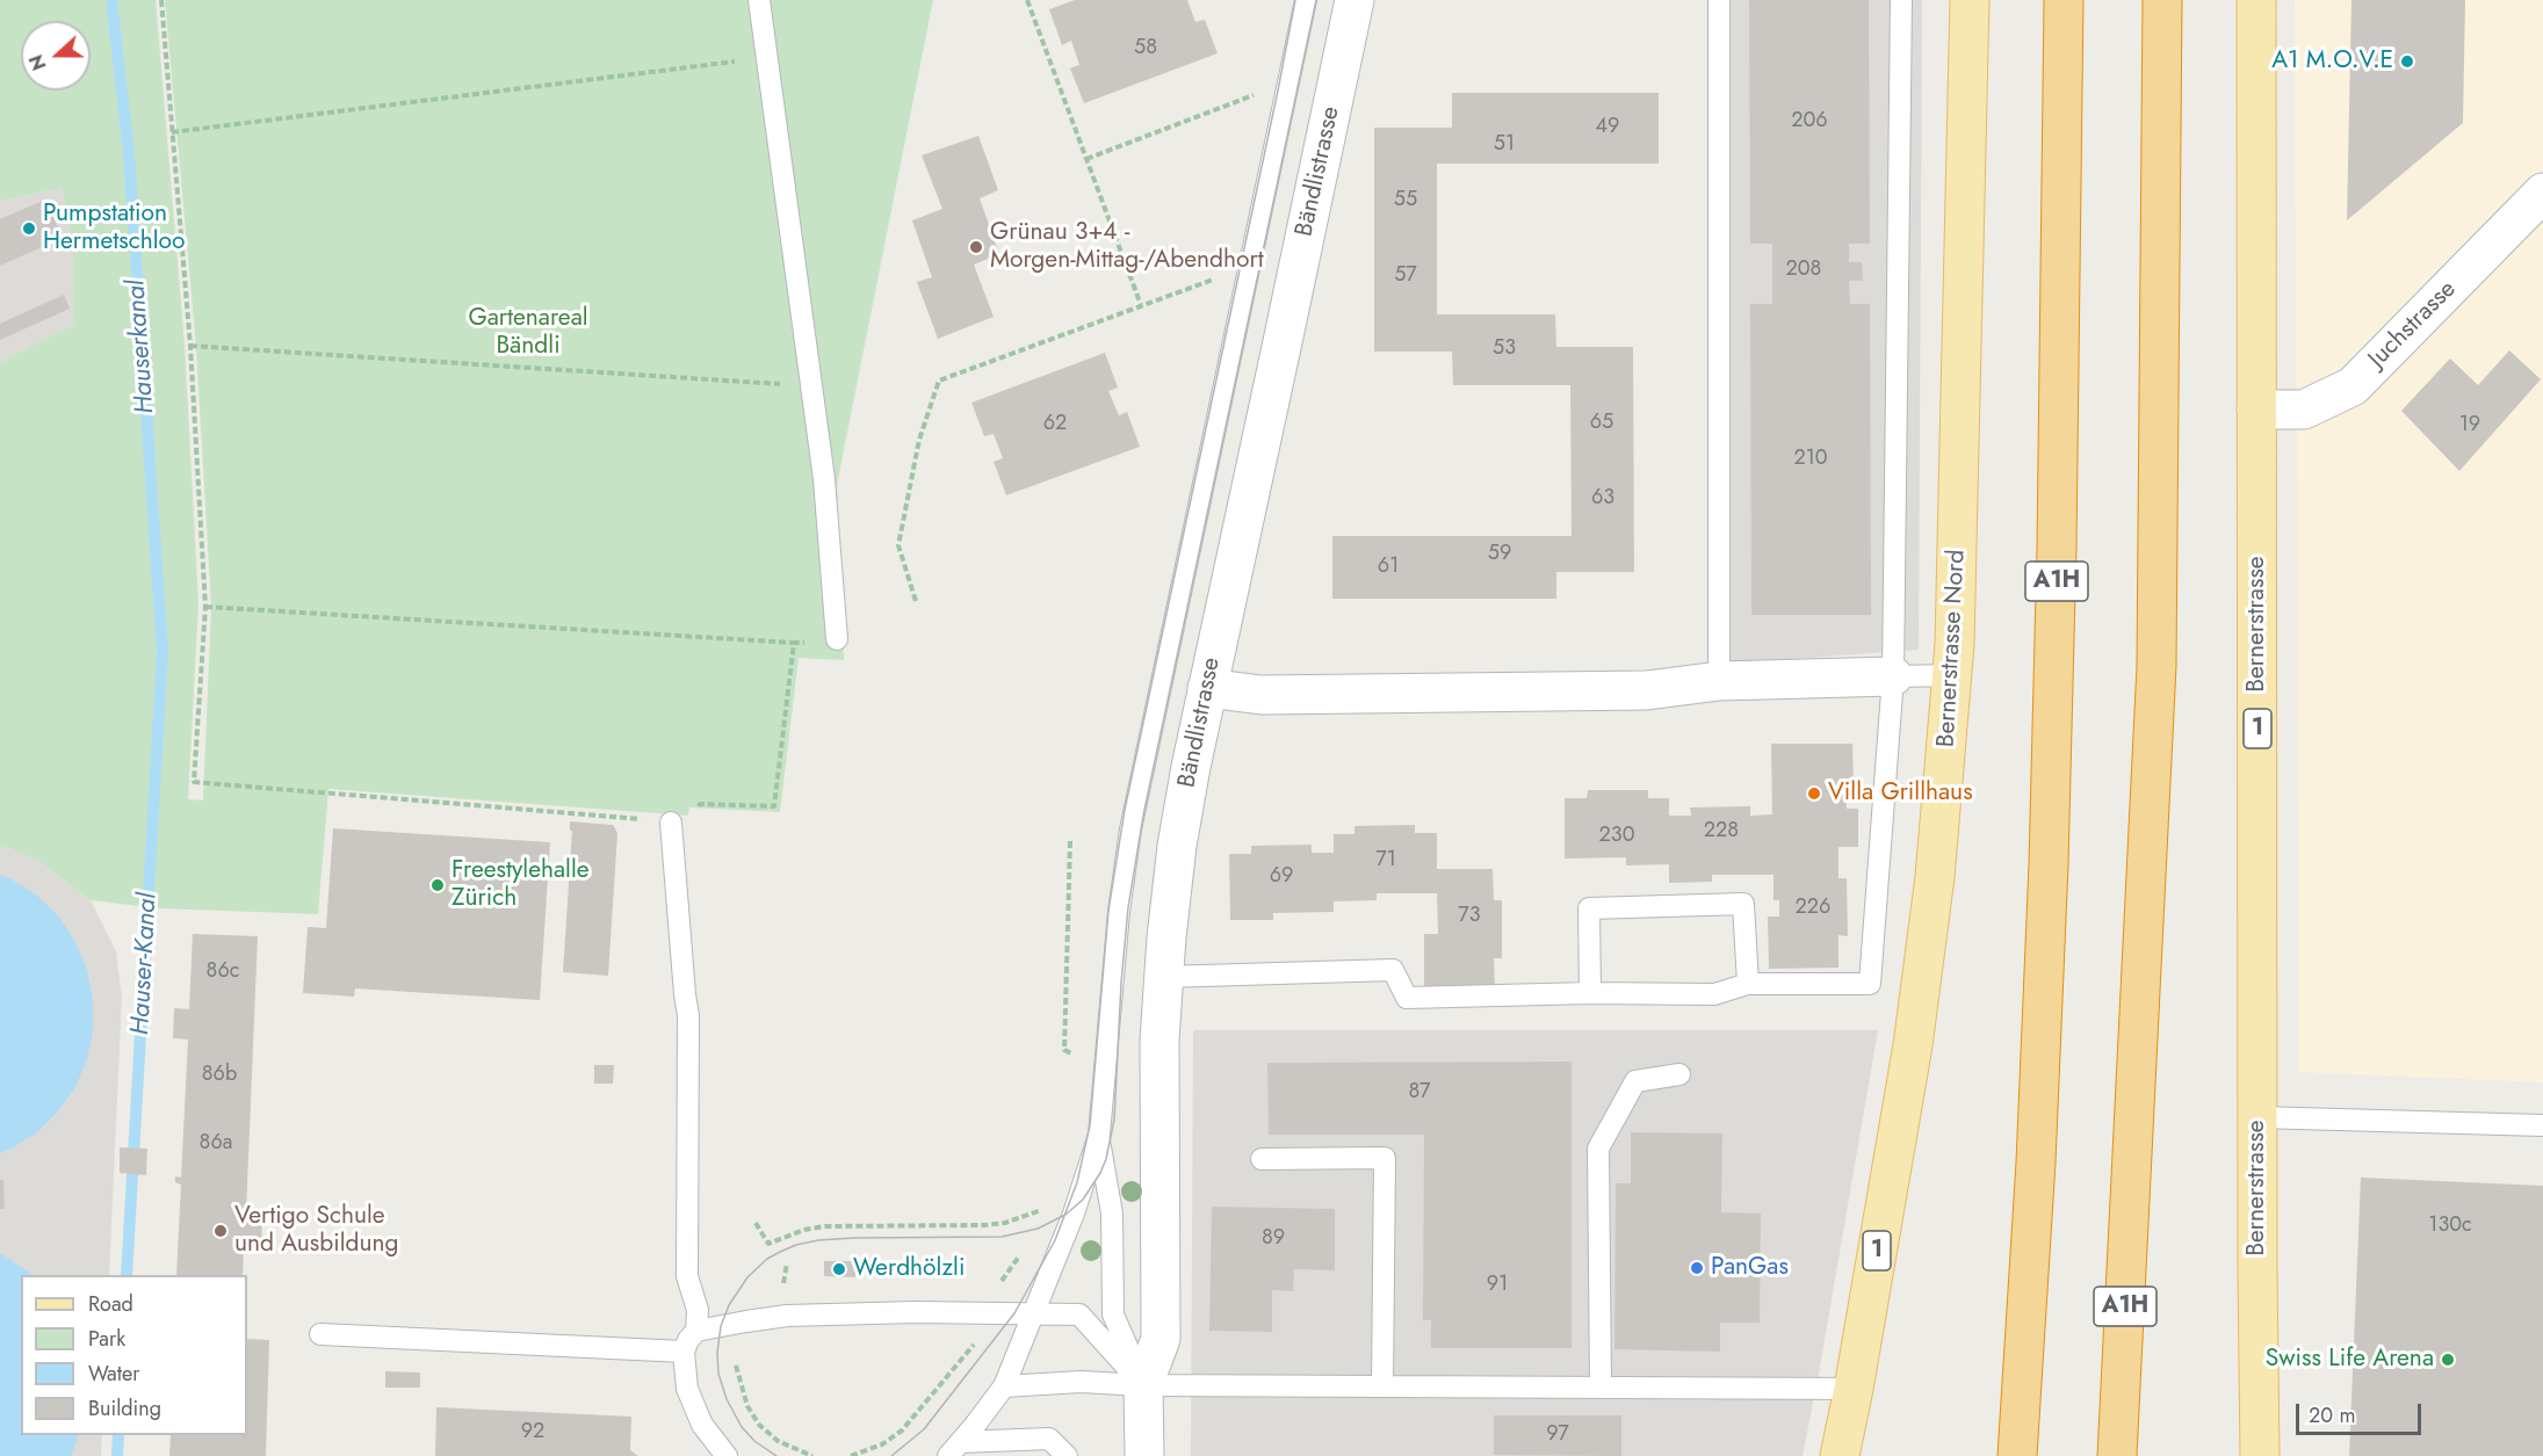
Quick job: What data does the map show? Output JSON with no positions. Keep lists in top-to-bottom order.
{
  "streets": {
    "highway": ["A1H"],
    "main road": ["Bernerstrasse", "Bernerstrasse Nord", "1"],
    "street": ["Bändlistrasse", "Juchstrasse"]
  },
  "crossings": [
    ["Juchstrasse", "Bernerstrasse"]
  ],
  "water": ["Hauserkanal", "Hauser-Kanal"],
  "parks": ["Gartenareal Bändli"],
  "places": [
    "A1 M.O.V.E",
    "Pumpstation Hermetschloo",
    "Grünau 3+4 - Morgen-Mittag-/Abendhort",
    "Villa Grillhaus",
    "Freestylehalle Zürich",
    "Vertigo Schule und Ausbildung",
    "PanGas",
    "Werdhölzli",
    "Swiss Life Arena"
  ],
  "house_numbers": [
    "58",
    "206",
    "49",
    "51",
    "55",
    "208",
    "57",
    "53",
    "65",
    "62",
    "19",
    "210",
    "63",
    "59",
    "61",
    "228",
    "230",
    "71",
    "69",
    "226",
    "73",
    "86c",
    "86b",
    "87",
    "86a",
    "130c",
    "89",
    "91",
    "92",
    "97"
  ],
  "legend": [
    "Road",
    "Park",
    "Water",
    "Building"
  ],
  "scale_bar": "20 m",
  "north": "left"
}
